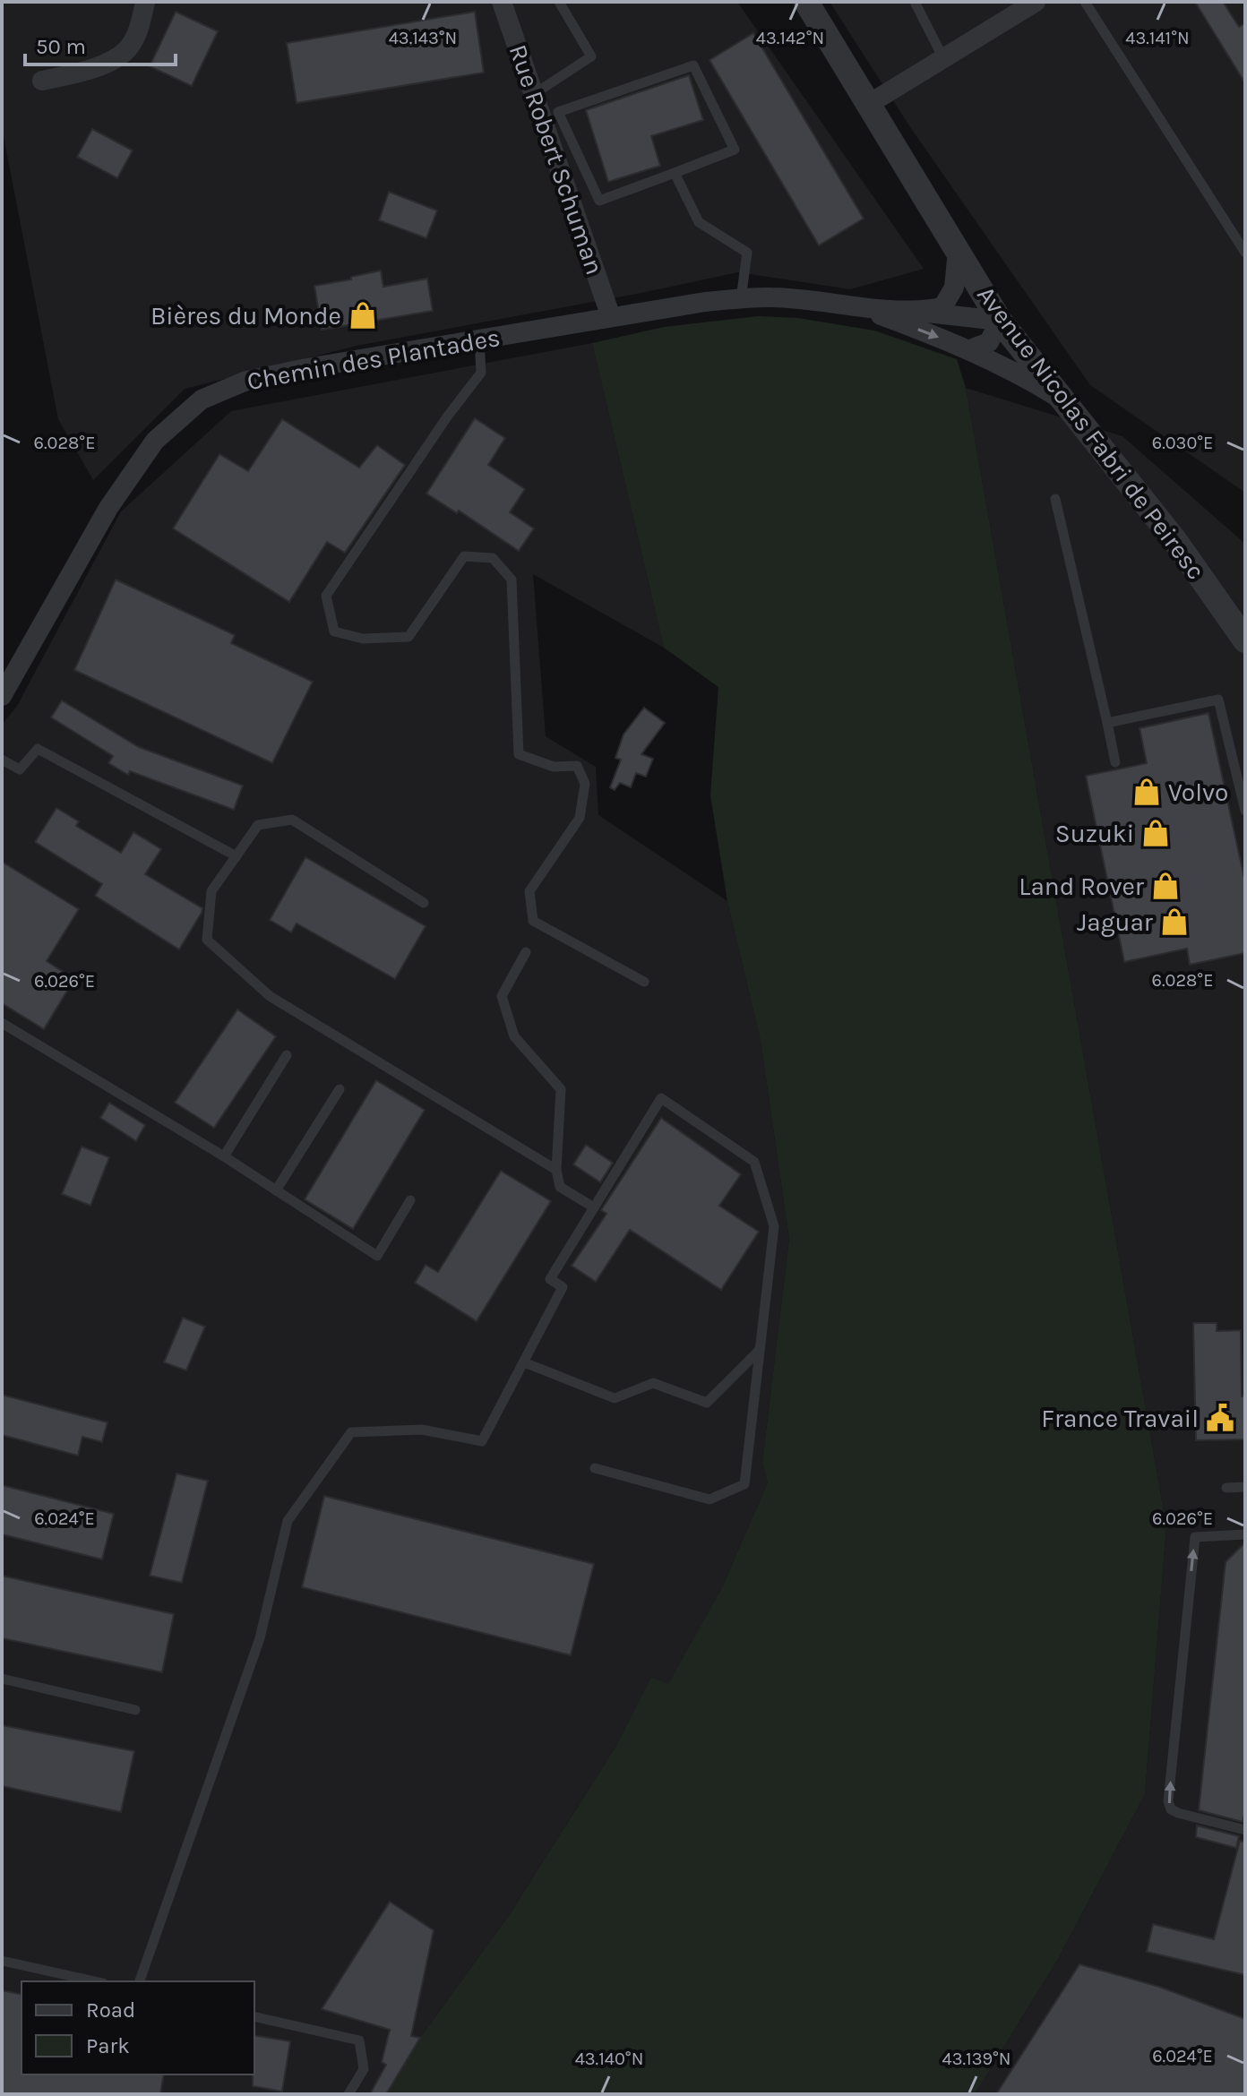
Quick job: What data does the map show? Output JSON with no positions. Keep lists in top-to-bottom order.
{
  "streets": {
    "street": ["Rue Robert Schuman", "Chemin des Plantades", "Avenue Nicolas Fabri de Peiresc"]
  },
  "crossings": [
    ["Rue Robert Schuman", "Chemin des Plantades"]
  ],
  "places": {
    "shop": [
      "Bières du Monde",
      "Volvo",
      "Suzuki",
      "Land Rover",
      "Jaguar"
    ],
    "public building": ["France Travail"]
  },
  "legend": ["Road", "Park"],
  "scale_bar": "50 m",
  "coordinates": [
    "43.143°N",
    "43.142°N",
    "43.141°N",
    "6.030°E",
    "6.028°E",
    "6.026°E",
    "6.024°E",
    "43.140°N",
    "43.139°N"
  ]
}
